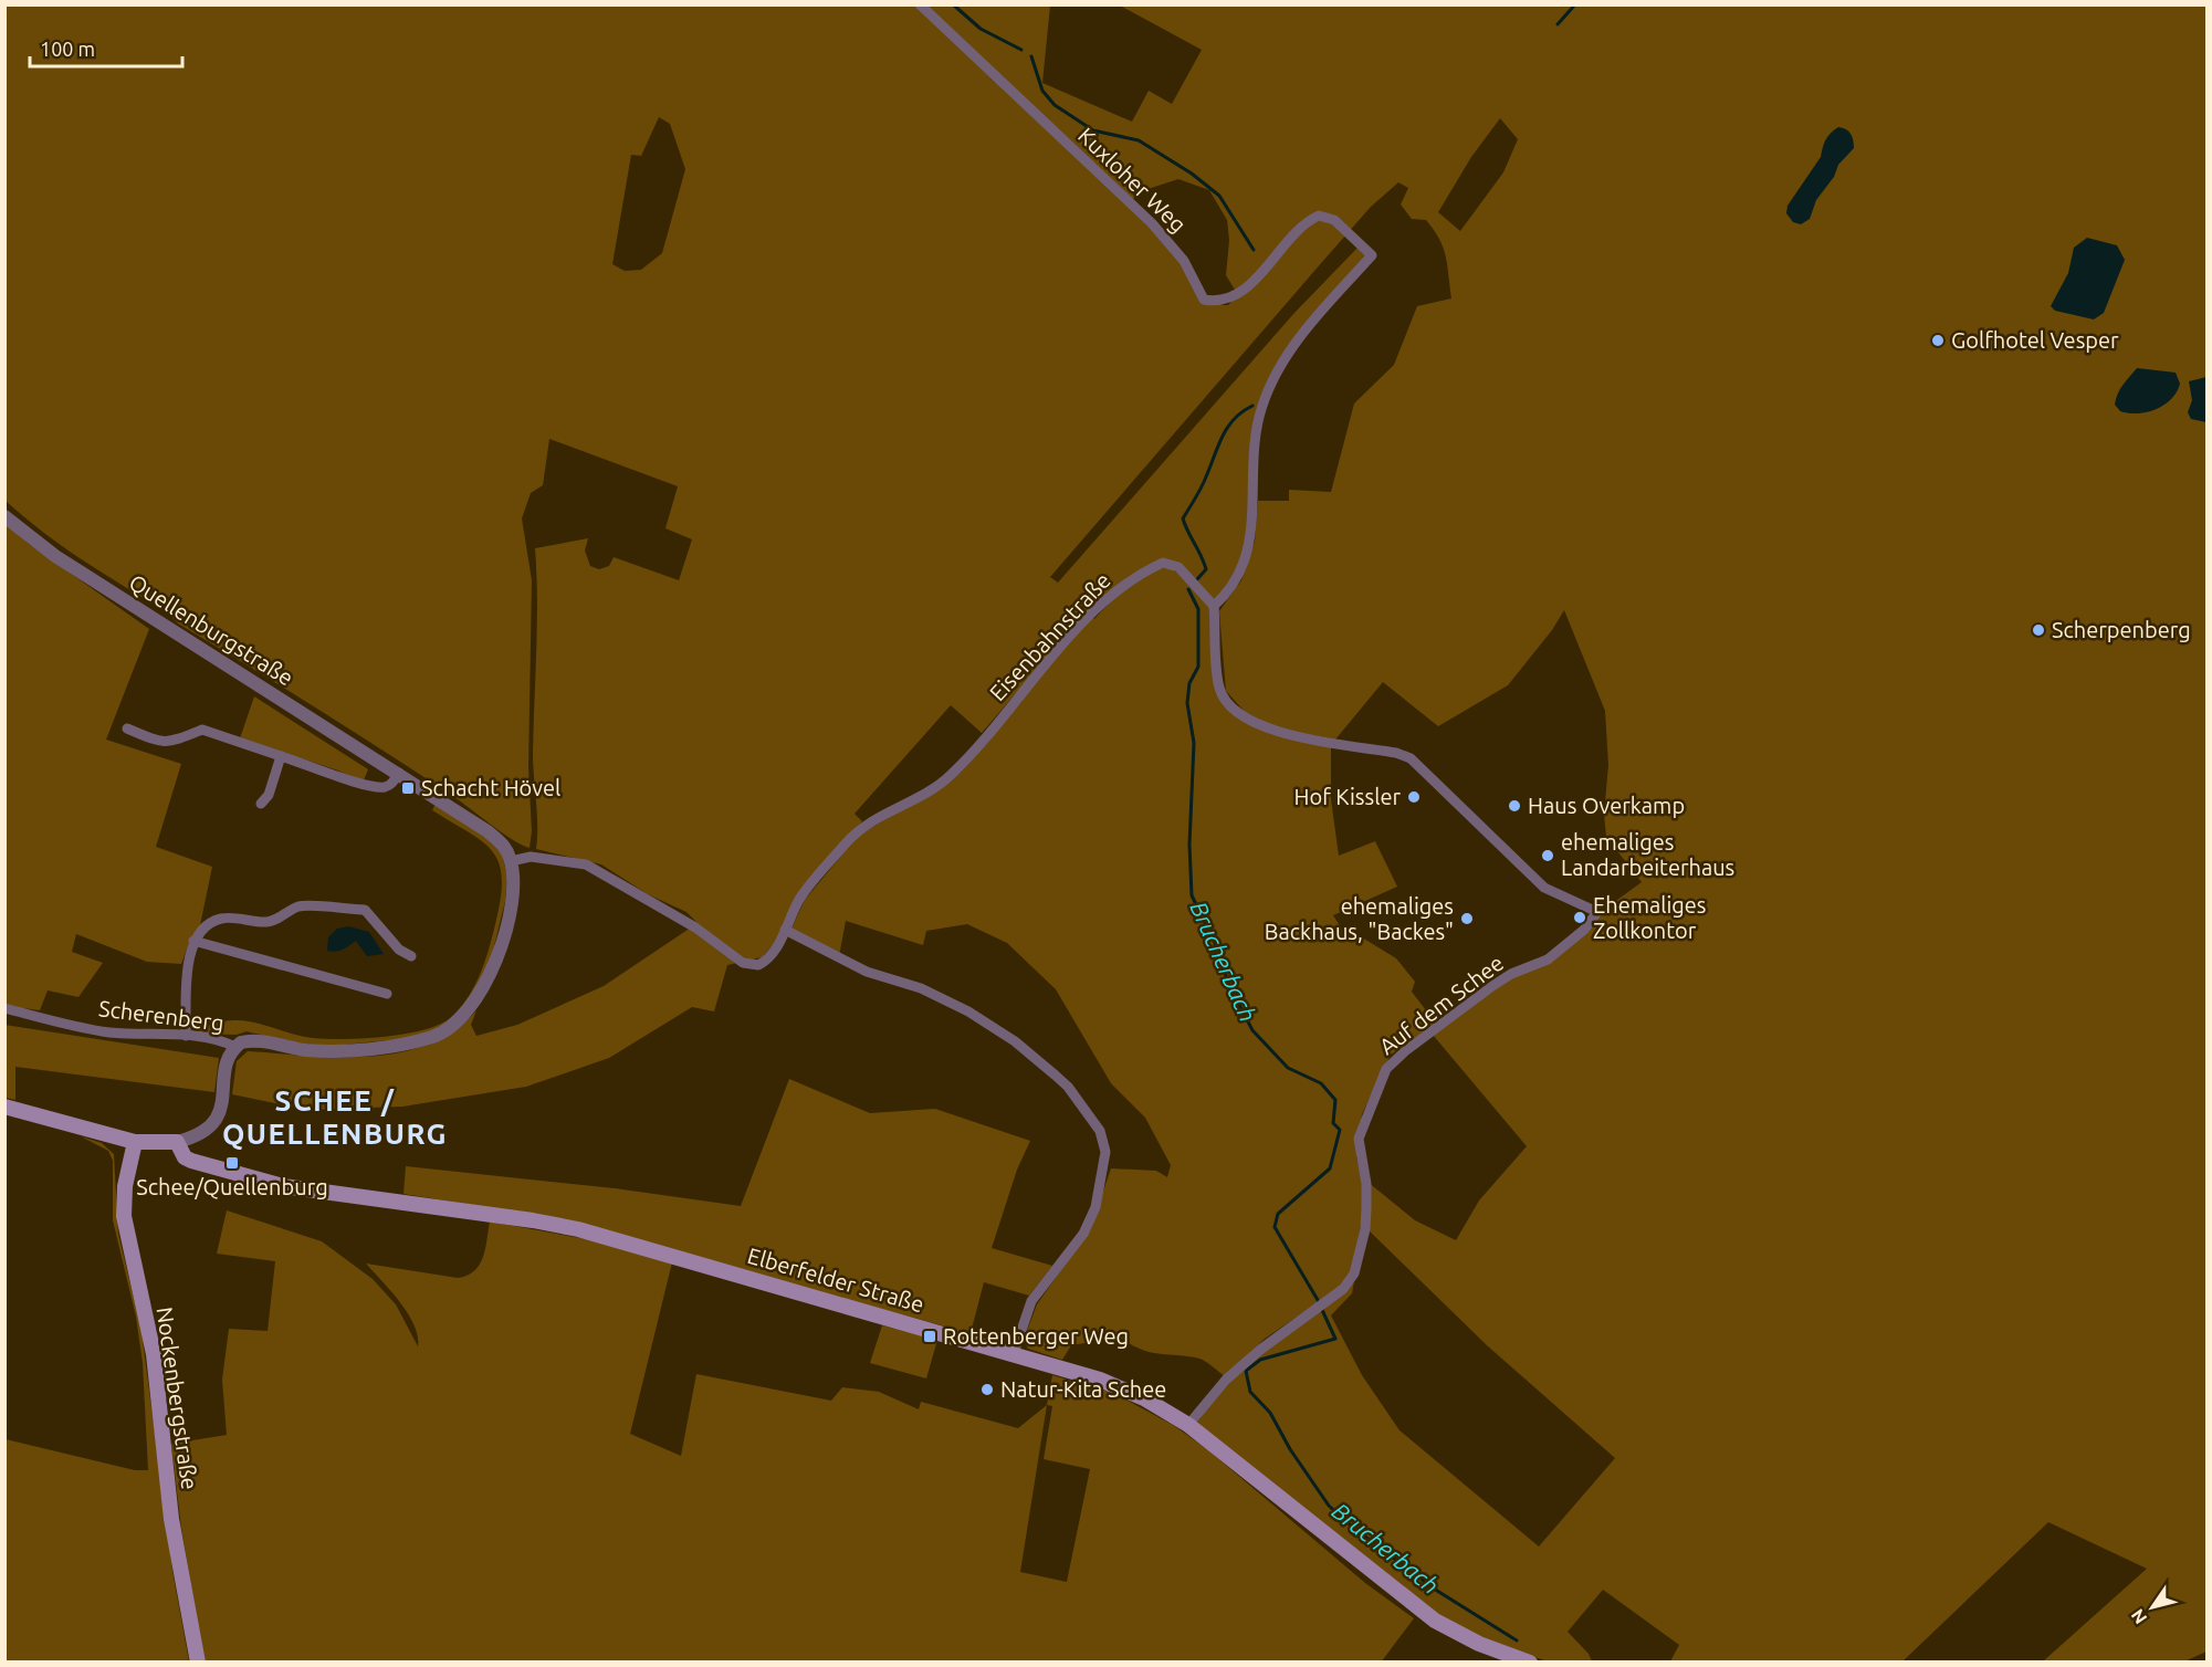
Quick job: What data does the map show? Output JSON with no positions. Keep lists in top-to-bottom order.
{
  "streets": {
    "main road": ["Elberfelder Straße", "Nockenbergstraße"],
    "street": [
      "Kuxloher Weg",
      "Quellenburgstraße",
      "Eisenbahnstraße",
      "Auf dem Schee",
      "Scherenberg"
    ]
  },
  "crossings": [
    ["Kuxloher Weg", "Eisenbahnstraße"],
    ["Kuxloher Weg", "Auf dem Schee"],
    ["Eisenbahnstraße", "Auf dem Schee"],
    ["Auf dem Schee", "Elberfelder Straße"]
  ],
  "districts": ["SCHEE / QUELLENBURG"],
  "water": ["Brucherbach"],
  "places": {
    "other": [
      "Golfhotel Vesper",
      "Scherpenberg",
      "Hof Kissler",
      "Haus Overkamp",
      "ehemaliges Landarbeiterhaus",
      "Ehemaliges Zollkontor",
      "ehemaliges Backhaus, \"Backes\"",
      "Natur-Kita Schee"
    ],
    "transit": ["Schacht Hövel", "Schee/Quellenburg", "Rottenberger Weg"]
  },
  "scale_bar": "100 m",
  "north": "bottom left"
}
